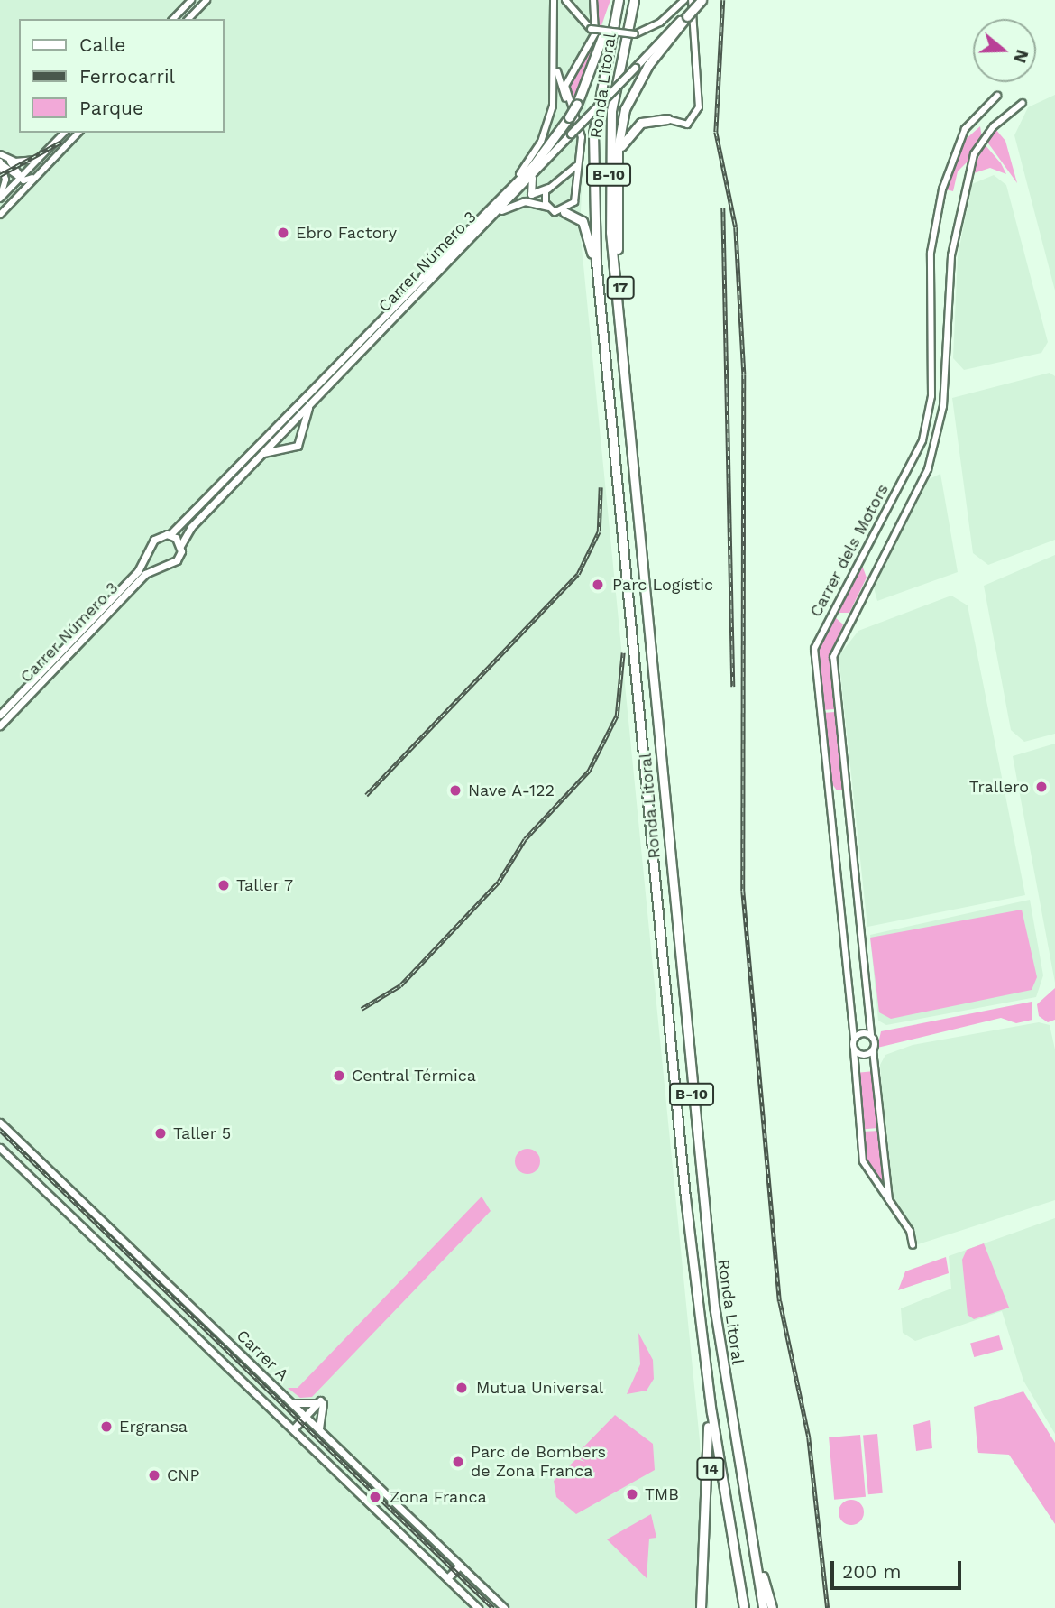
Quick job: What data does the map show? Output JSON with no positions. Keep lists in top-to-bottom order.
{
  "streets": {
    "highway": [
      "Ronda Litoral",
      "B-10",
      "17",
      "14"
    ],
    "main road": ["Carrer Número 3", "Carrer A"],
    "street": ["Carrer dels Motors"]
  },
  "crossings": [
    ["Ronda Litoral", "17"],
    ["Ronda Litoral", "14"],
    ["B-10", "Carrer Número 3"],
    ["B-10", "17"]
  ],
  "places": [
    "Ebro Factory",
    "Parc Logístic",
    "Trallero",
    "Nave A-122",
    "Taller 7",
    "Central Térmica",
    "Taller 5",
    "Mutua Universal",
    "Ergransa",
    "Parc de Bombers de Zona Franca",
    "CNP",
    "TMB",
    "Zona Franca"
  ],
  "legend": ["Calle", "Ferrocarril", "Parque"],
  "scale_bar": "200 m",
  "north": "right"
}
